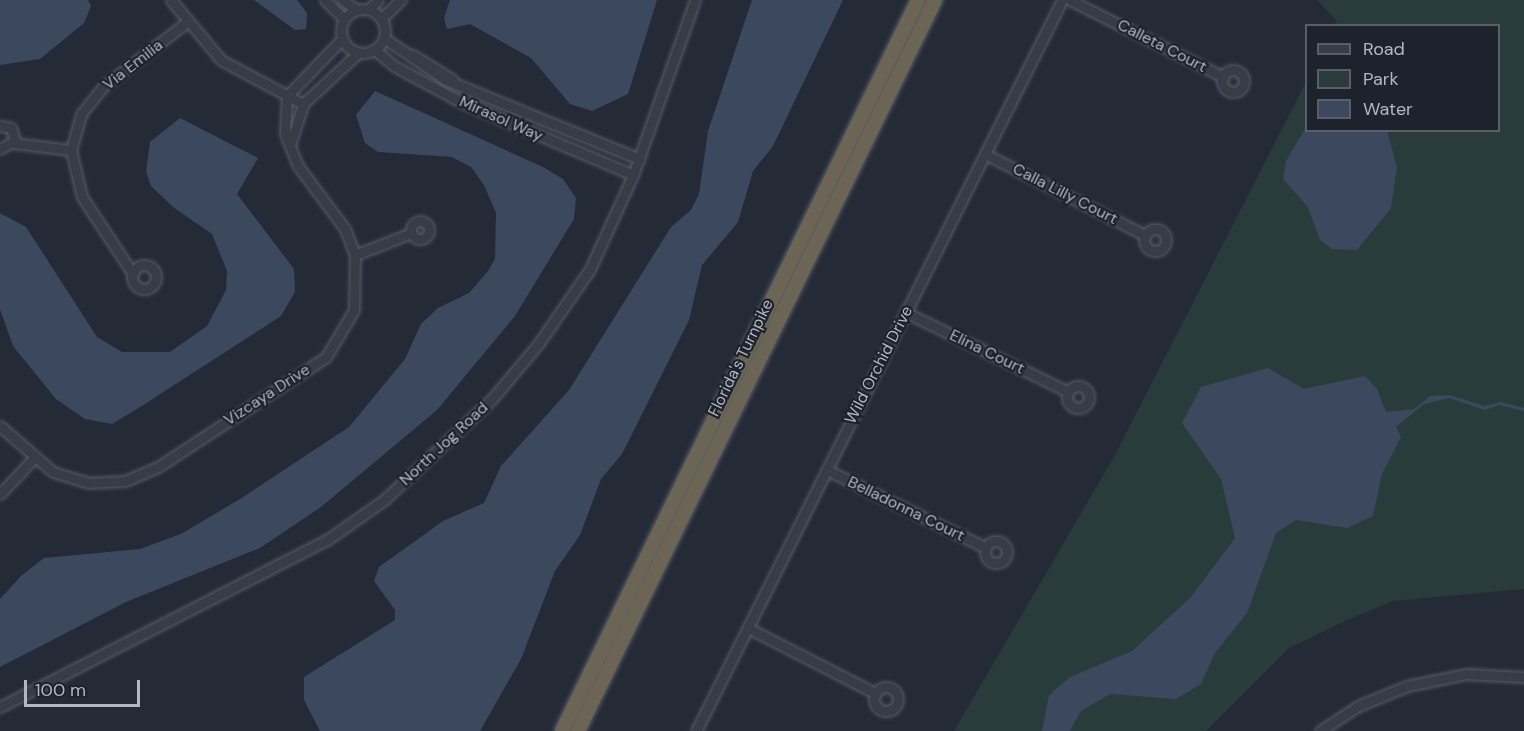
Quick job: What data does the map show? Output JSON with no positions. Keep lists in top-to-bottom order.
{
  "streets": {
    "highway": ["Florida's Turnpike"],
    "street": [
      "Calleta Court",
      "Via Emilia",
      "Mirasol Way",
      "Calla Lilly Court",
      "Elina Court",
      "Wild Orchid Drive",
      "Vizcaya Drive",
      "North Jog Road",
      "Belladonna Court"
    ]
  },
  "crossings": [
    ["Mirasol Way", "North Jog Road"],
    ["Calla Lilly Court", "Wild Orchid Drive"],
    ["Elina Court", "Wild Orchid Drive"],
    ["Wild Orchid Drive", "Belladonna Court"]
  ],
  "legend": ["Road", "Park", "Water"],
  "scale_bar": "100 m"
}
